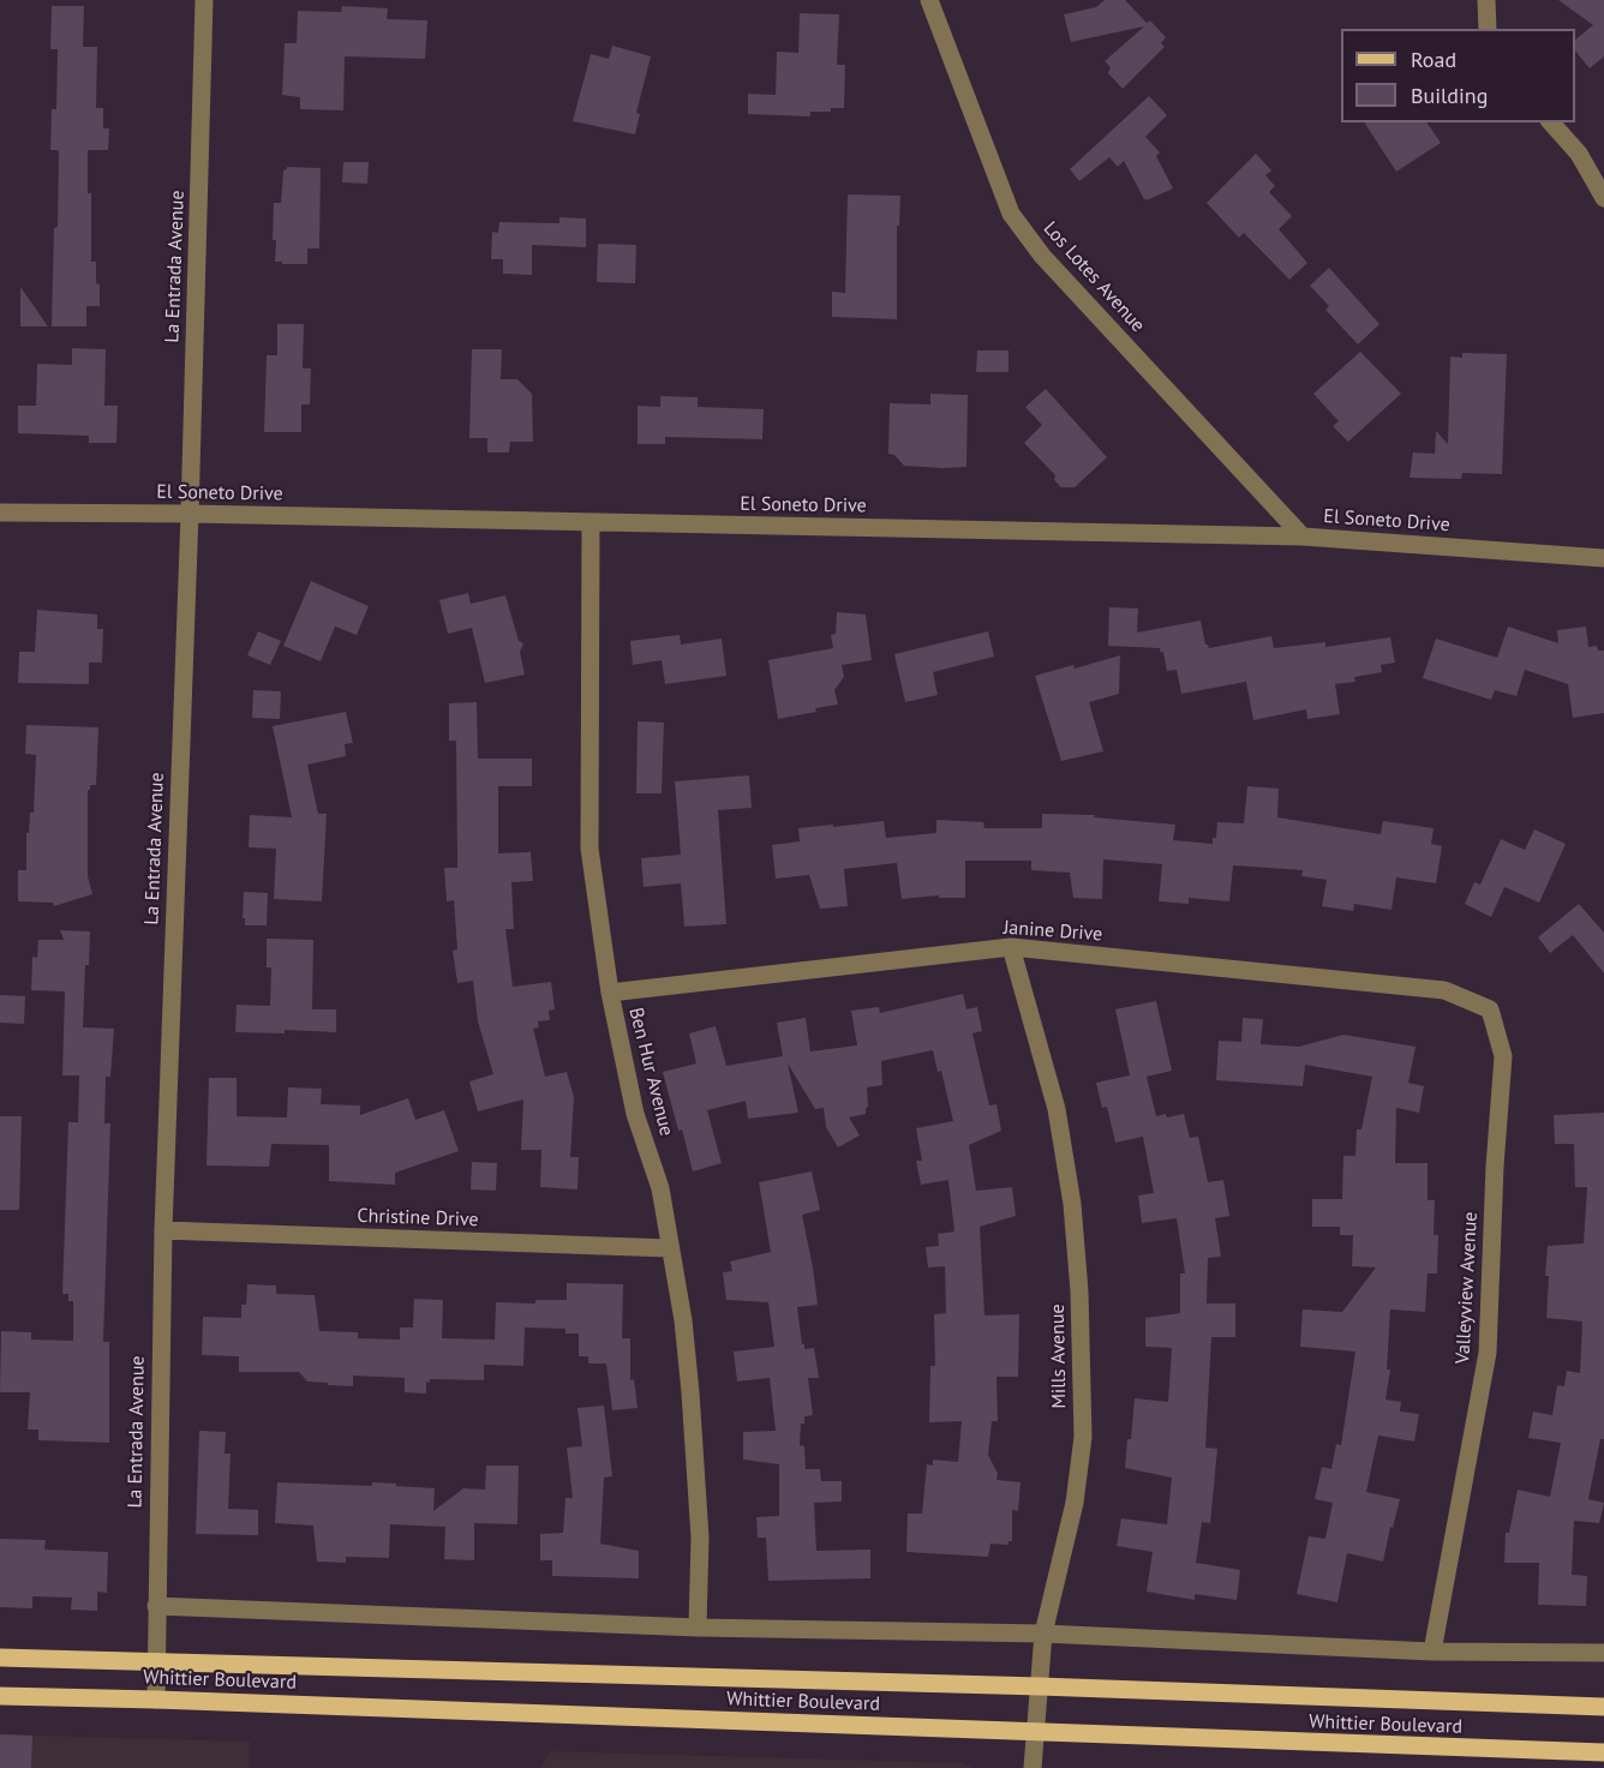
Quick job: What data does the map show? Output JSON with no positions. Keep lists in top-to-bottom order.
{
  "streets": {
    "main road": ["Whittier Boulevard"],
    "street": [
      "La Entrada Avenue",
      "Los Lotes Avenue",
      "El Soneto Drive",
      "Janine Drive",
      "Ben Hur Avenue",
      "Christine Drive",
      "Valleyview Avenue",
      "Mills Avenue"
    ]
  },
  "crossings": [
    ["La Entrada Avenue", "El Soneto Drive"],
    ["La Entrada Avenue", "Christine Drive"],
    ["La Entrada Avenue", "Whittier Boulevard"],
    ["Los Lotes Avenue", "El Soneto Drive"],
    ["El Soneto Drive", "Ben Hur Avenue"],
    ["Janine Drive", "Ben Hur Avenue"],
    ["Janine Drive", "Valleyview Avenue"],
    ["Janine Drive", "Mills Avenue"],
    ["Ben Hur Avenue", "Christine Drive"],
    ["Mills Avenue", "Whittier Boulevard"]
  ],
  "legend": ["Road", "Building"]
}
